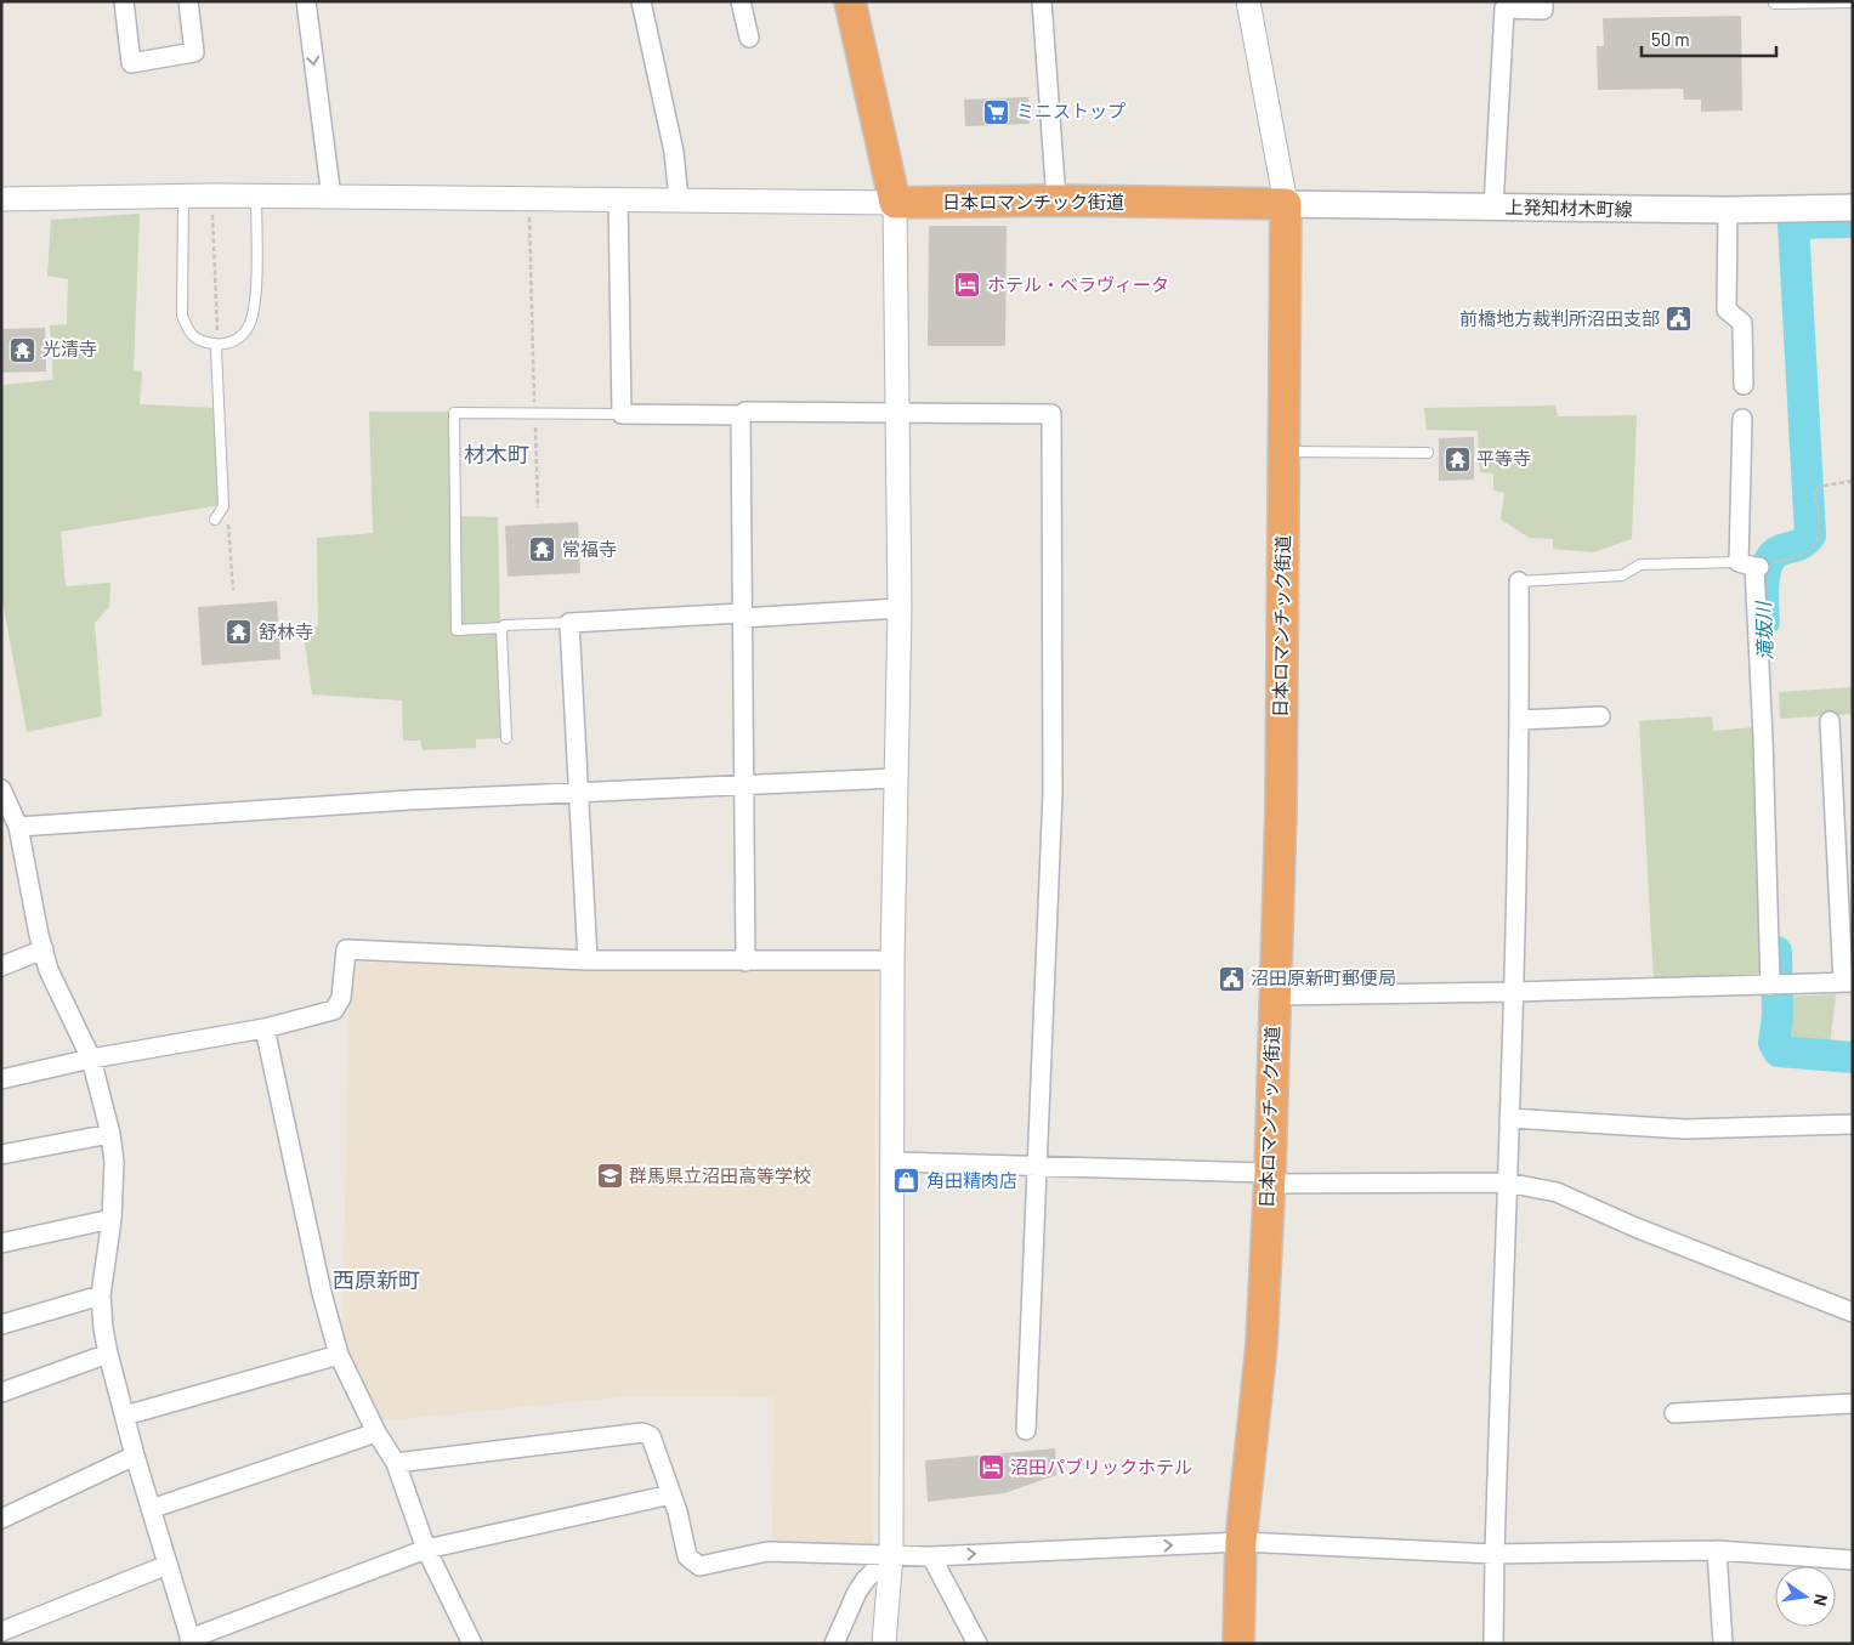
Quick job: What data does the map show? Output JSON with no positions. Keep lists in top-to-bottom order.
{
  "streets": {
    "highway": ["日本ロマンチック街道"],
    "main road": ["上発知材木町線"]
  },
  "crossings": [
    ["日本ロマンチック街道", "上発知材木町線"]
  ],
  "districts": ["材木町", "西原新町"],
  "water": ["滝坂川"],
  "places": {
    "supermarket": ["ミニストップ"],
    "hotel": ["ホテル・ベラヴィータ", "沼田パブリックホテル"],
    "public building": ["前橋地方裁判所沼田支部", "沼田原新町郵便局"],
    "temple": [
      "光清寺",
      "平等寺",
      "常福寺",
      "舒林寺"
    ],
    "school or university": ["群馬県立沼田高等学校"],
    "shop": ["角田精肉店"]
  },
  "scale_bar": "50 m",
  "north": "right"
}
